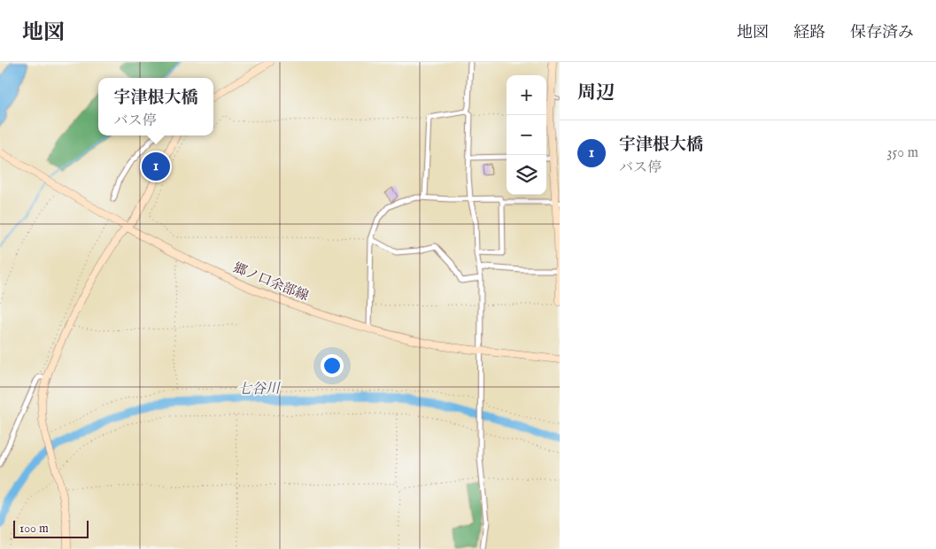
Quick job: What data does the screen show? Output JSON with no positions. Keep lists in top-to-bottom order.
{
  "streets": {
    "street": ["郷ノ口余部線"]
  },
  "water": ["七谷川"],
  "scale_bar": "100 m",
  "page": {
    "header": "地図",
    "nav": ["地図", "経路", "保存済み"],
    "heading": "周辺",
    "map_buttons": ["+", "−"],
    "popup": ["宇津根大橋", "バス停"],
    "list": [
      {
        "mark": "1",
        "name": "宇津根大橋",
        "note": "バス停",
        "value": "350 m"
      }
    ],
    "pins": "1",
    "scale": "100 m"
  }
}
